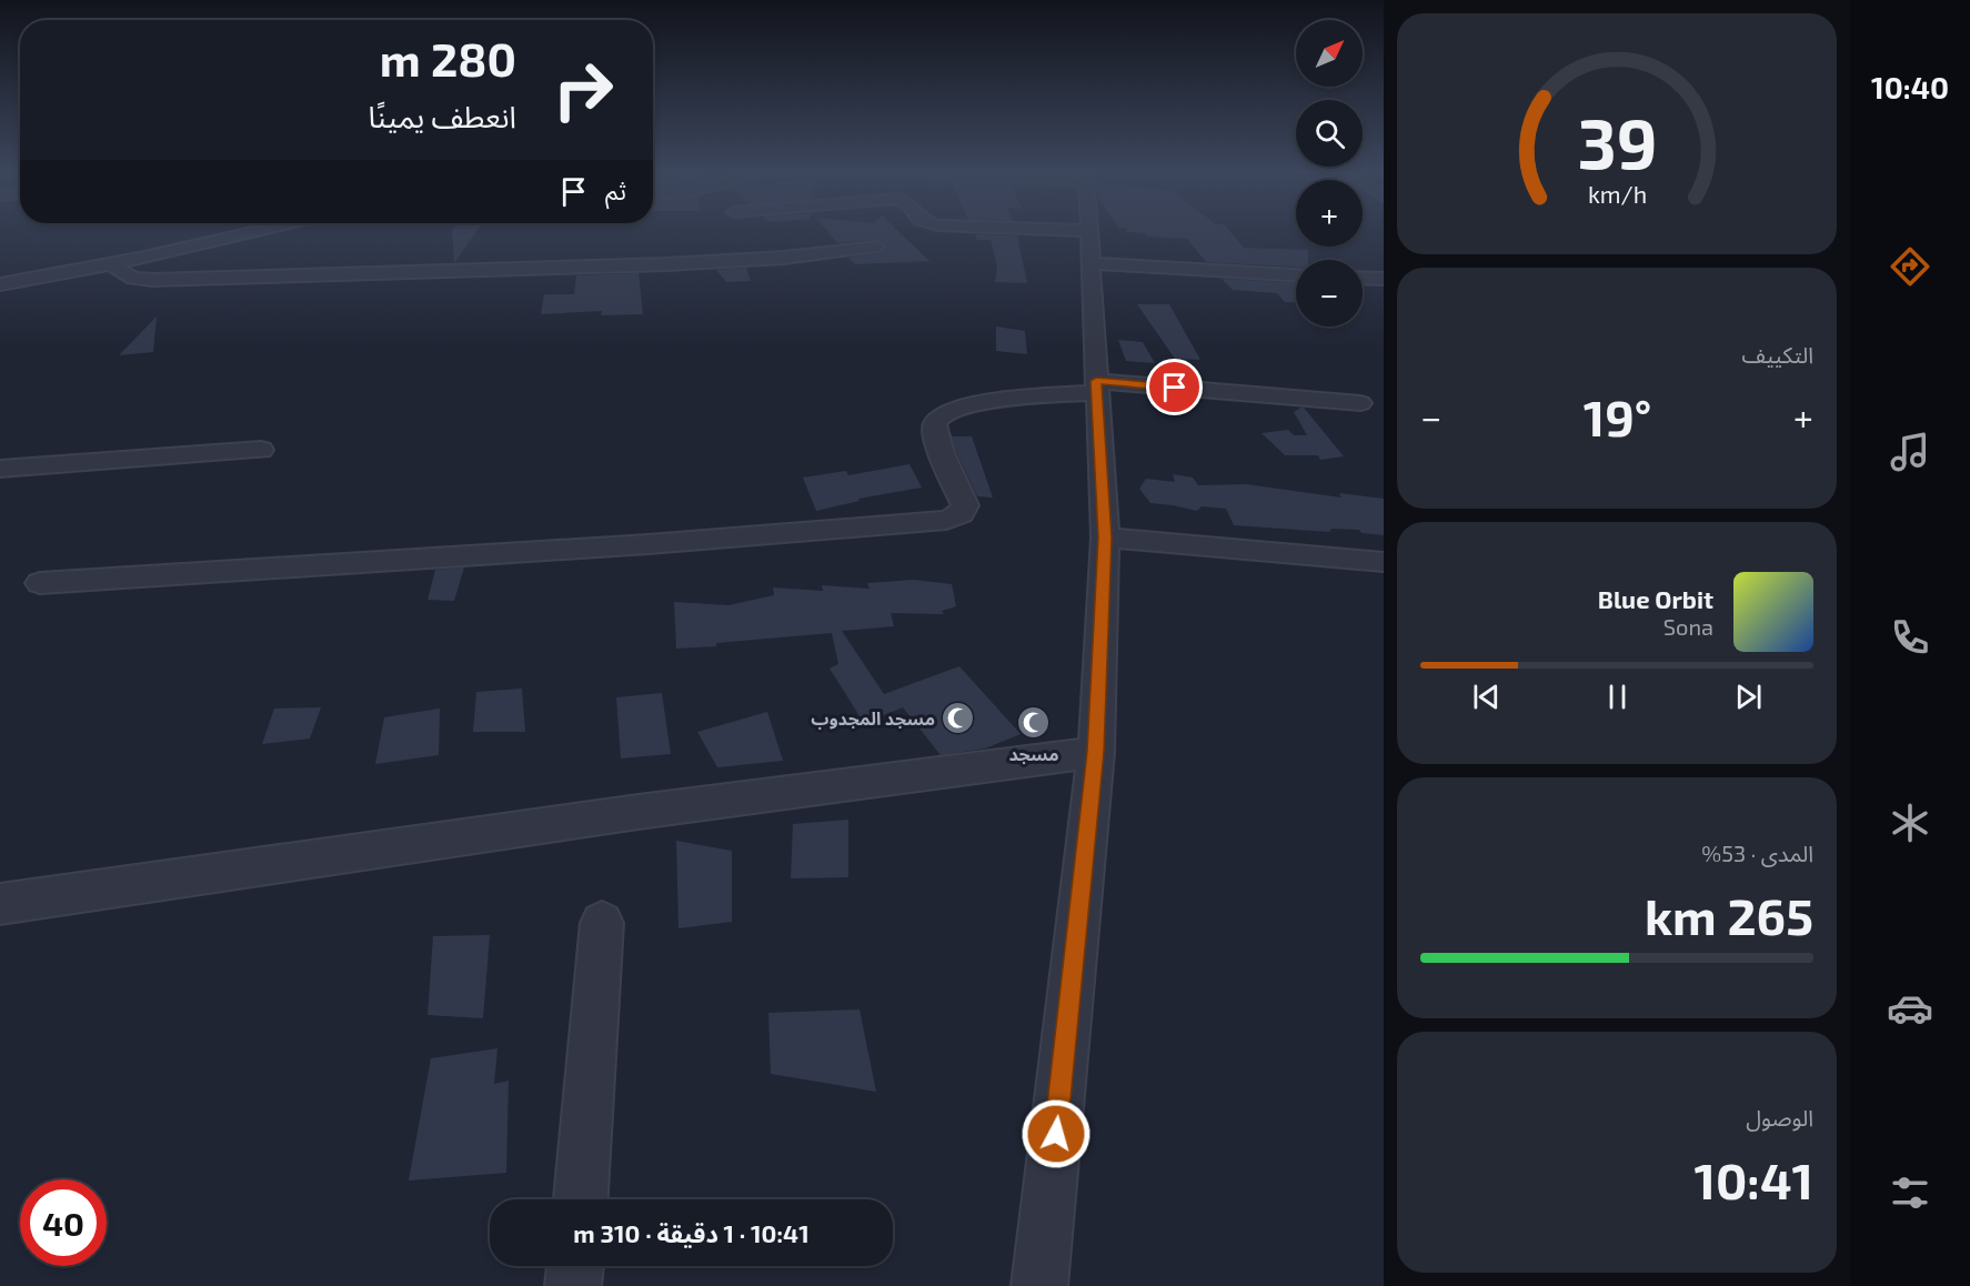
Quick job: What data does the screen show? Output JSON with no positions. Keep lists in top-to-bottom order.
{
  "places": {
    "mosque": ["مسجد المجدوب", "مسجد"]
  },
  "north": "top right",
  "page": {
    "tabs": "10:40",
    "map_buttons": ["+", "−"],
    "turn": ["280 m", "انعطف يمينًا"],
    "then": "ثم",
    "tile": [
      "التكييف",
      ["المدى · 53%", "265 km"],
      ["الوصول", "10:41"]
    ],
    "heat": ["−", "19°", "+"],
    "song": ["Blue Orbit", "Sona"],
    "limit": "40",
    "trip": "10:41 · 1 دقيقة · 310 m",
    "gauge": ["39", "km/h"]
  }
}
